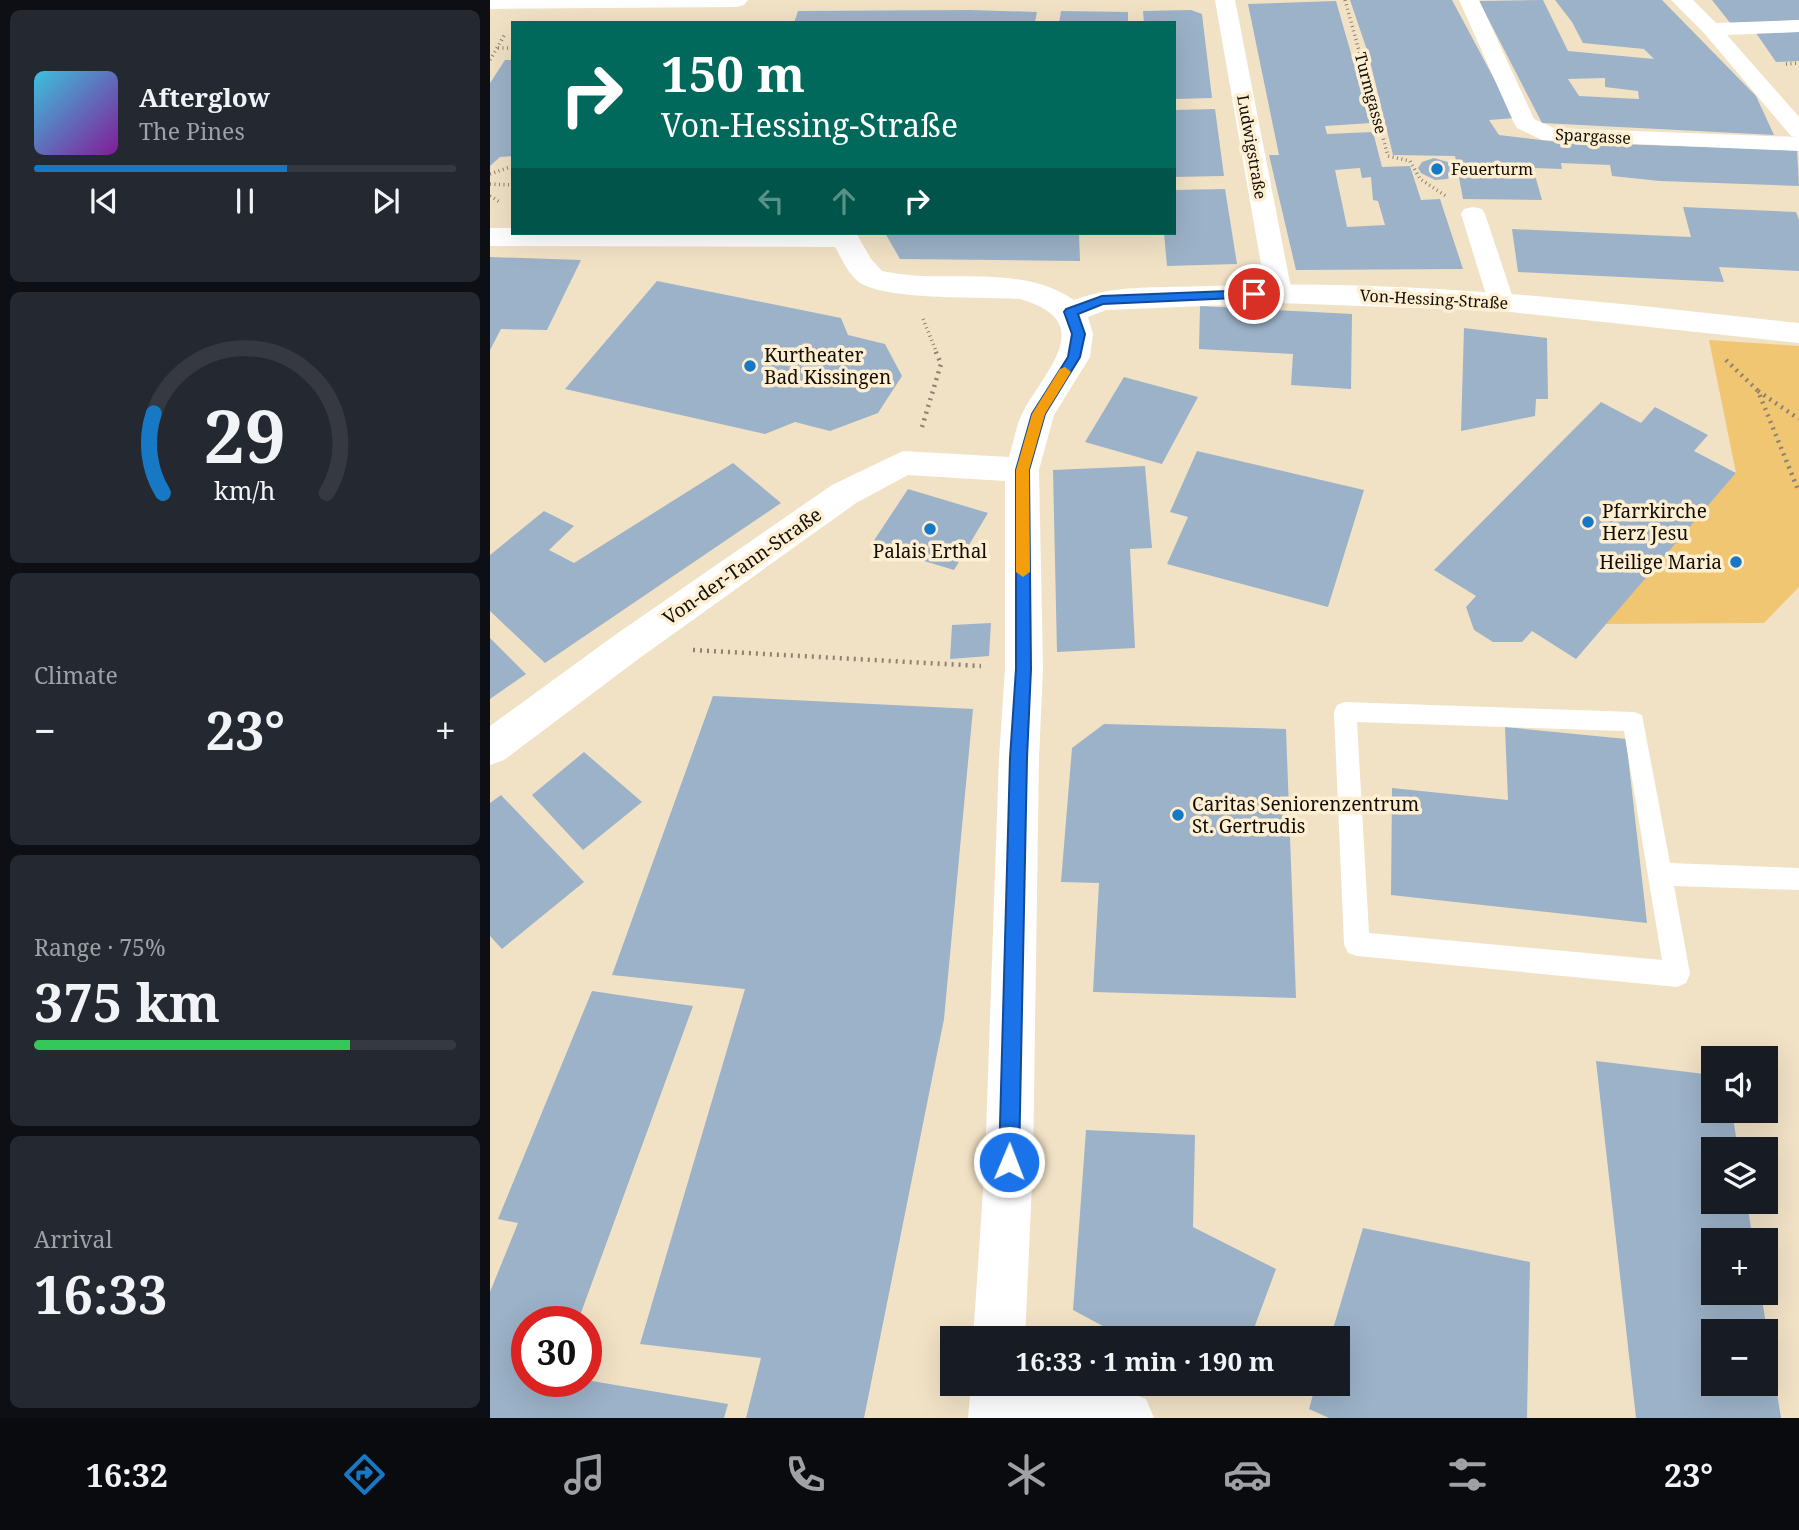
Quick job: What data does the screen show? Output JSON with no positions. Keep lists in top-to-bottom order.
{
  "streets": {
    "street": [
      "Spargasse",
      "Ludwigstraße",
      "Von-Hessing-Straße",
      "Von-der-Tann-Straße"
    ],
    "path": ["Turmgasse"]
  },
  "crossings": [
    ["Ludwigstraße", "Von-Hessing-Straße"]
  ],
  "places": [
    "Feuerturm",
    "Kurtheater Bad Kissingen",
    "Pfarrkirche Herz Jesu",
    "Palais Erthal",
    "Heilige Maria",
    "Caritas Seniorenzentrum St. Gertrudis"
  ],
  "page": {
    "turn": ["150 m", "Von-Hessing-Straße"],
    "song": ["Afterglow", "The Pines"],
    "tile": [
      "Climate",
      ["Range · 75%", "375 km"],
      ["Arrival", "16:33"]
    ],
    "heat": ["−", "23°", "+"],
    "map_buttons": ["+", "−"],
    "limit": "30",
    "trip": "16:33 · 1 min · 190 m",
    "tabs": ["16:32", "23°"],
    "gauge": ["29", "km/h"]
  }
}
